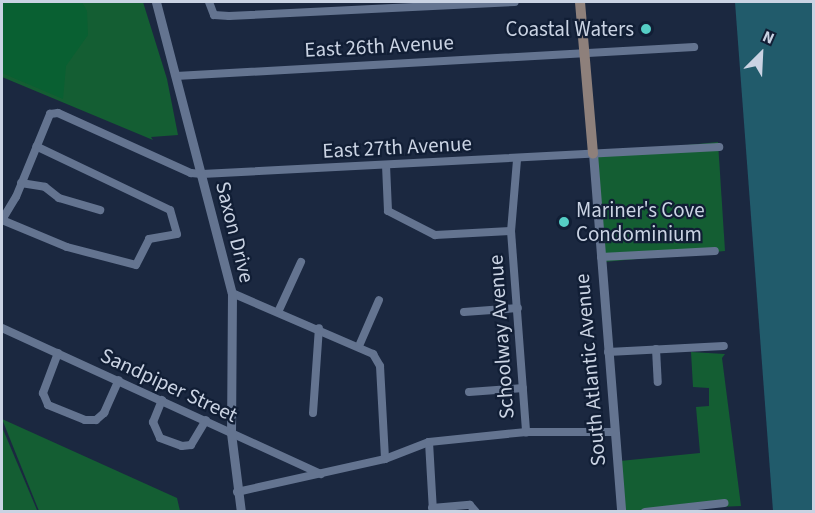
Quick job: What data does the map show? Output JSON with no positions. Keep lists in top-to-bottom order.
{
  "streets": {
    "street": [
      "East 26th Avenue",
      "East 27th Avenue",
      "Saxon Drive",
      "Schoolway Avenue",
      "South Atlantic Avenue",
      "Sandpiper Street"
    ]
  },
  "crossings": [
    ["East 26th Avenue", "Saxon Drive"],
    ["East 27th Avenue", "Saxon Drive"],
    ["East 27th Avenue", "Schoolway Avenue"],
    ["East 27th Avenue", "South Atlantic Avenue"],
    ["Saxon Drive", "Schoolway Avenue"],
    ["Saxon Drive", "Sandpiper Street"],
    ["Schoolway Avenue", "Sandpiper Street"]
  ],
  "places": ["Coastal Waters", "Mariner's Cove Condominium"],
  "north": "top right"
}
